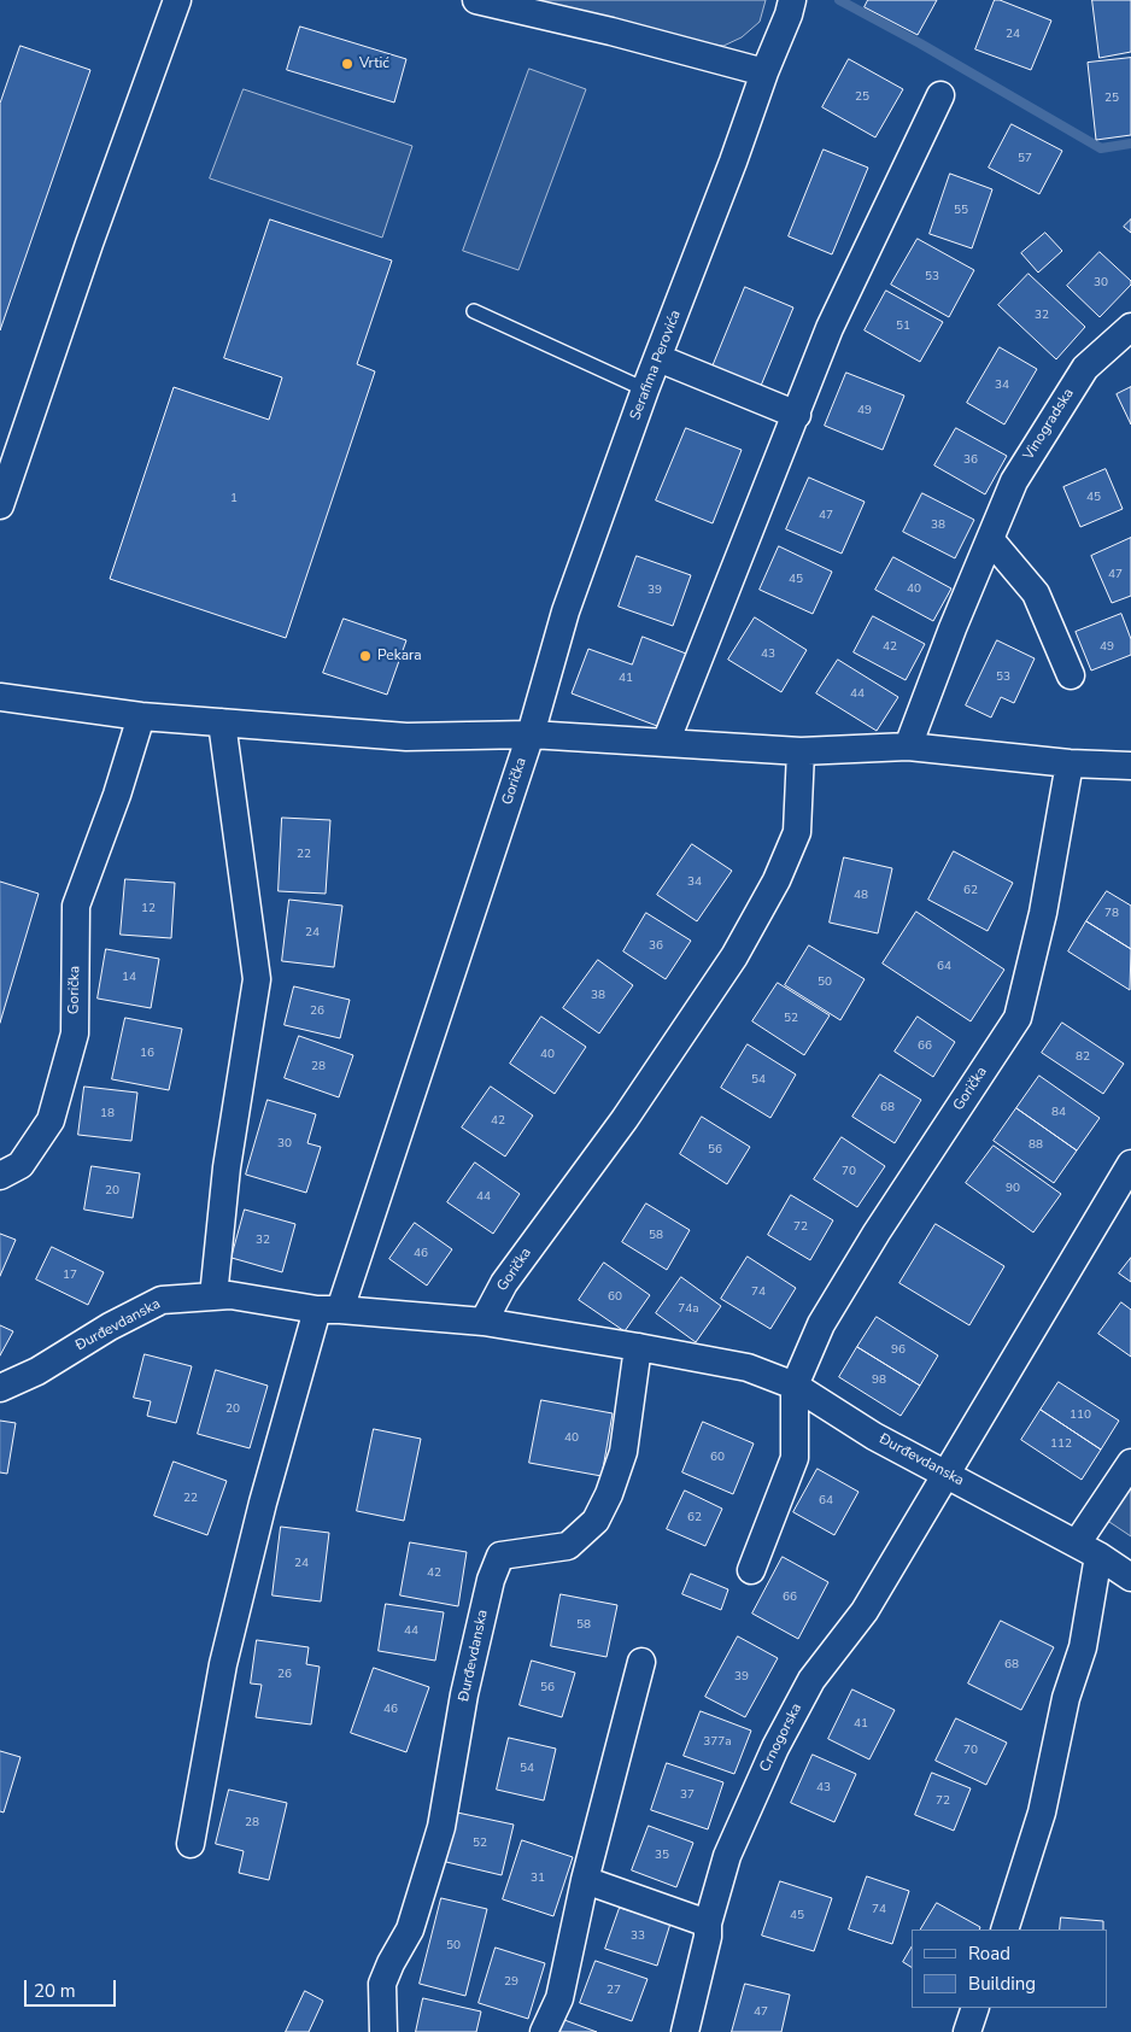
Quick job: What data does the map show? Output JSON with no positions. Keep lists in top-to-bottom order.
{
  "streets": {
    "street": [
      "Serafima Perovića",
      "Vinogradska",
      "Gorička",
      "Đurđevdanska",
      "Crnogorska"
    ]
  },
  "crossings": [
    ["Serafima Perovića", "Gorička"],
    ["Vinogradska", "Gorička"],
    ["Gorička", "Đurđevdanska"],
    ["Đurđevdanska", "Crnogorska"]
  ],
  "places": ["Vrtić", "Pekara"],
  "house_numbers": [
    "24",
    "25",
    "25",
    "57",
    "55",
    "53",
    "30",
    "32",
    "51",
    "34",
    "49",
    "36",
    "45",
    "1",
    "47",
    "38",
    "47",
    "45",
    "40",
    "39",
    "42",
    "49",
    "43",
    "53",
    "41",
    "44",
    "22",
    "34",
    "62",
    "48",
    "12",
    "78",
    "24",
    "36",
    "64",
    "14",
    "50",
    "38",
    "26",
    "52",
    "66",
    "16",
    "40",
    "82",
    "28",
    "54",
    "68",
    "84",
    "18",
    "42",
    "30",
    "88",
    "56",
    "70",
    "90",
    "20",
    "44",
    "72",
    "58",
    "32",
    "46",
    "17",
    "74",
    "60",
    "74a",
    "96",
    "98",
    "20",
    "110",
    "40",
    "112",
    "60",
    "22",
    "64",
    "62",
    "24",
    "42",
    "66",
    "58",
    "44",
    "68",
    "26",
    "39",
    "56",
    "46",
    "41",
    "377a",
    "70",
    "54",
    "43",
    "37",
    "72",
    "28",
    "52",
    "35",
    "31",
    "74",
    "45",
    "33",
    "50",
    "29",
    "27",
    "47"
  ],
  "legend": ["Road", "Building"],
  "scale_bar": "20 m"
}
